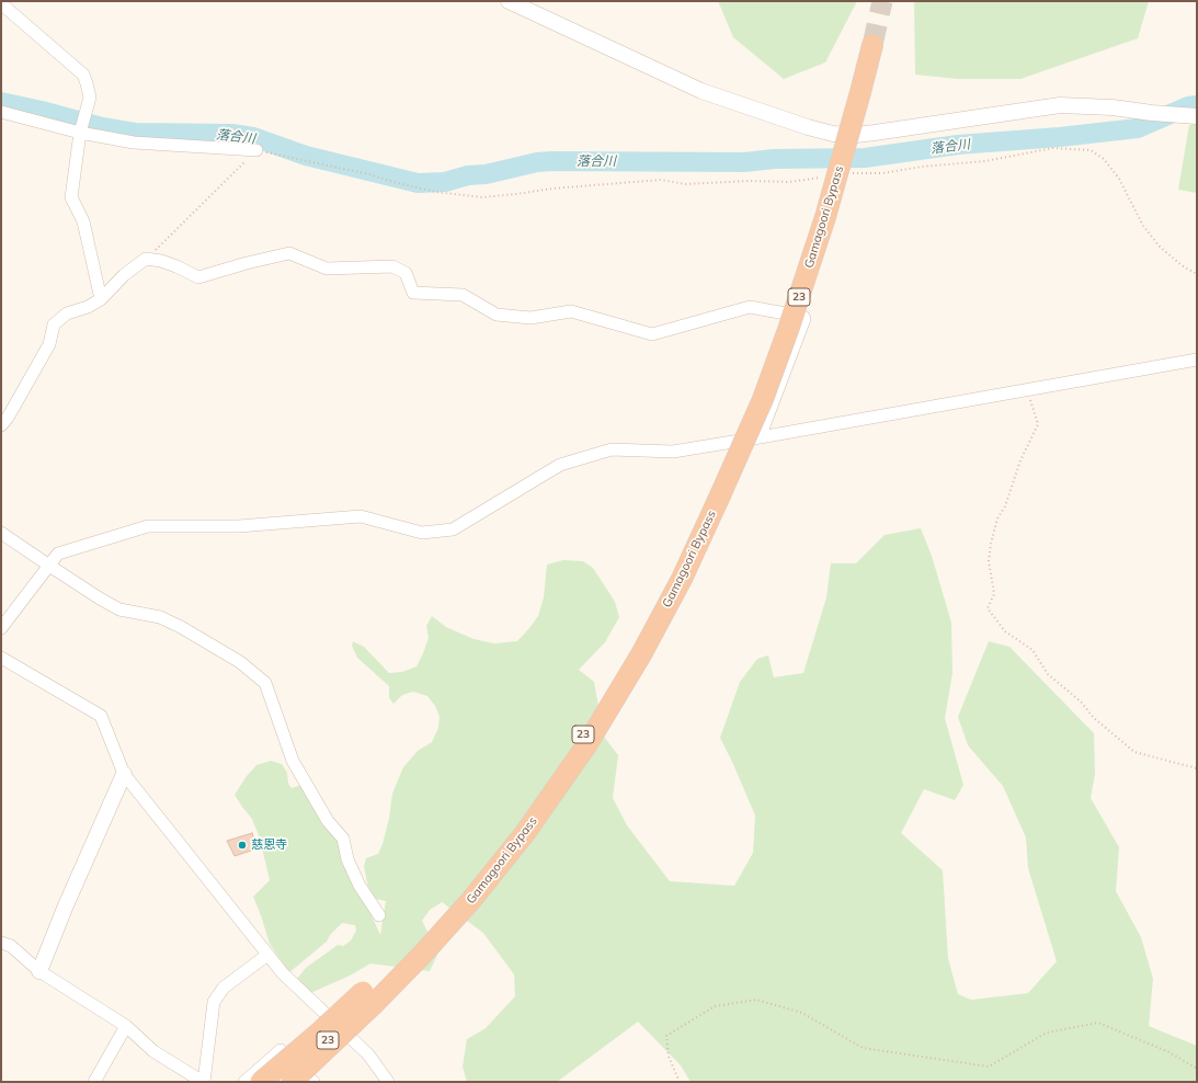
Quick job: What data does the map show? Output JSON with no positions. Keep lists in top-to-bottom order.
{
  "streets": {
    "highway": ["Gamagoori Bypass", "23"]
  },
  "crossings": [
    ["Gamagoori Bypass", "23"]
  ],
  "water": ["落合川"],
  "places": ["慈恩寺"]
}
